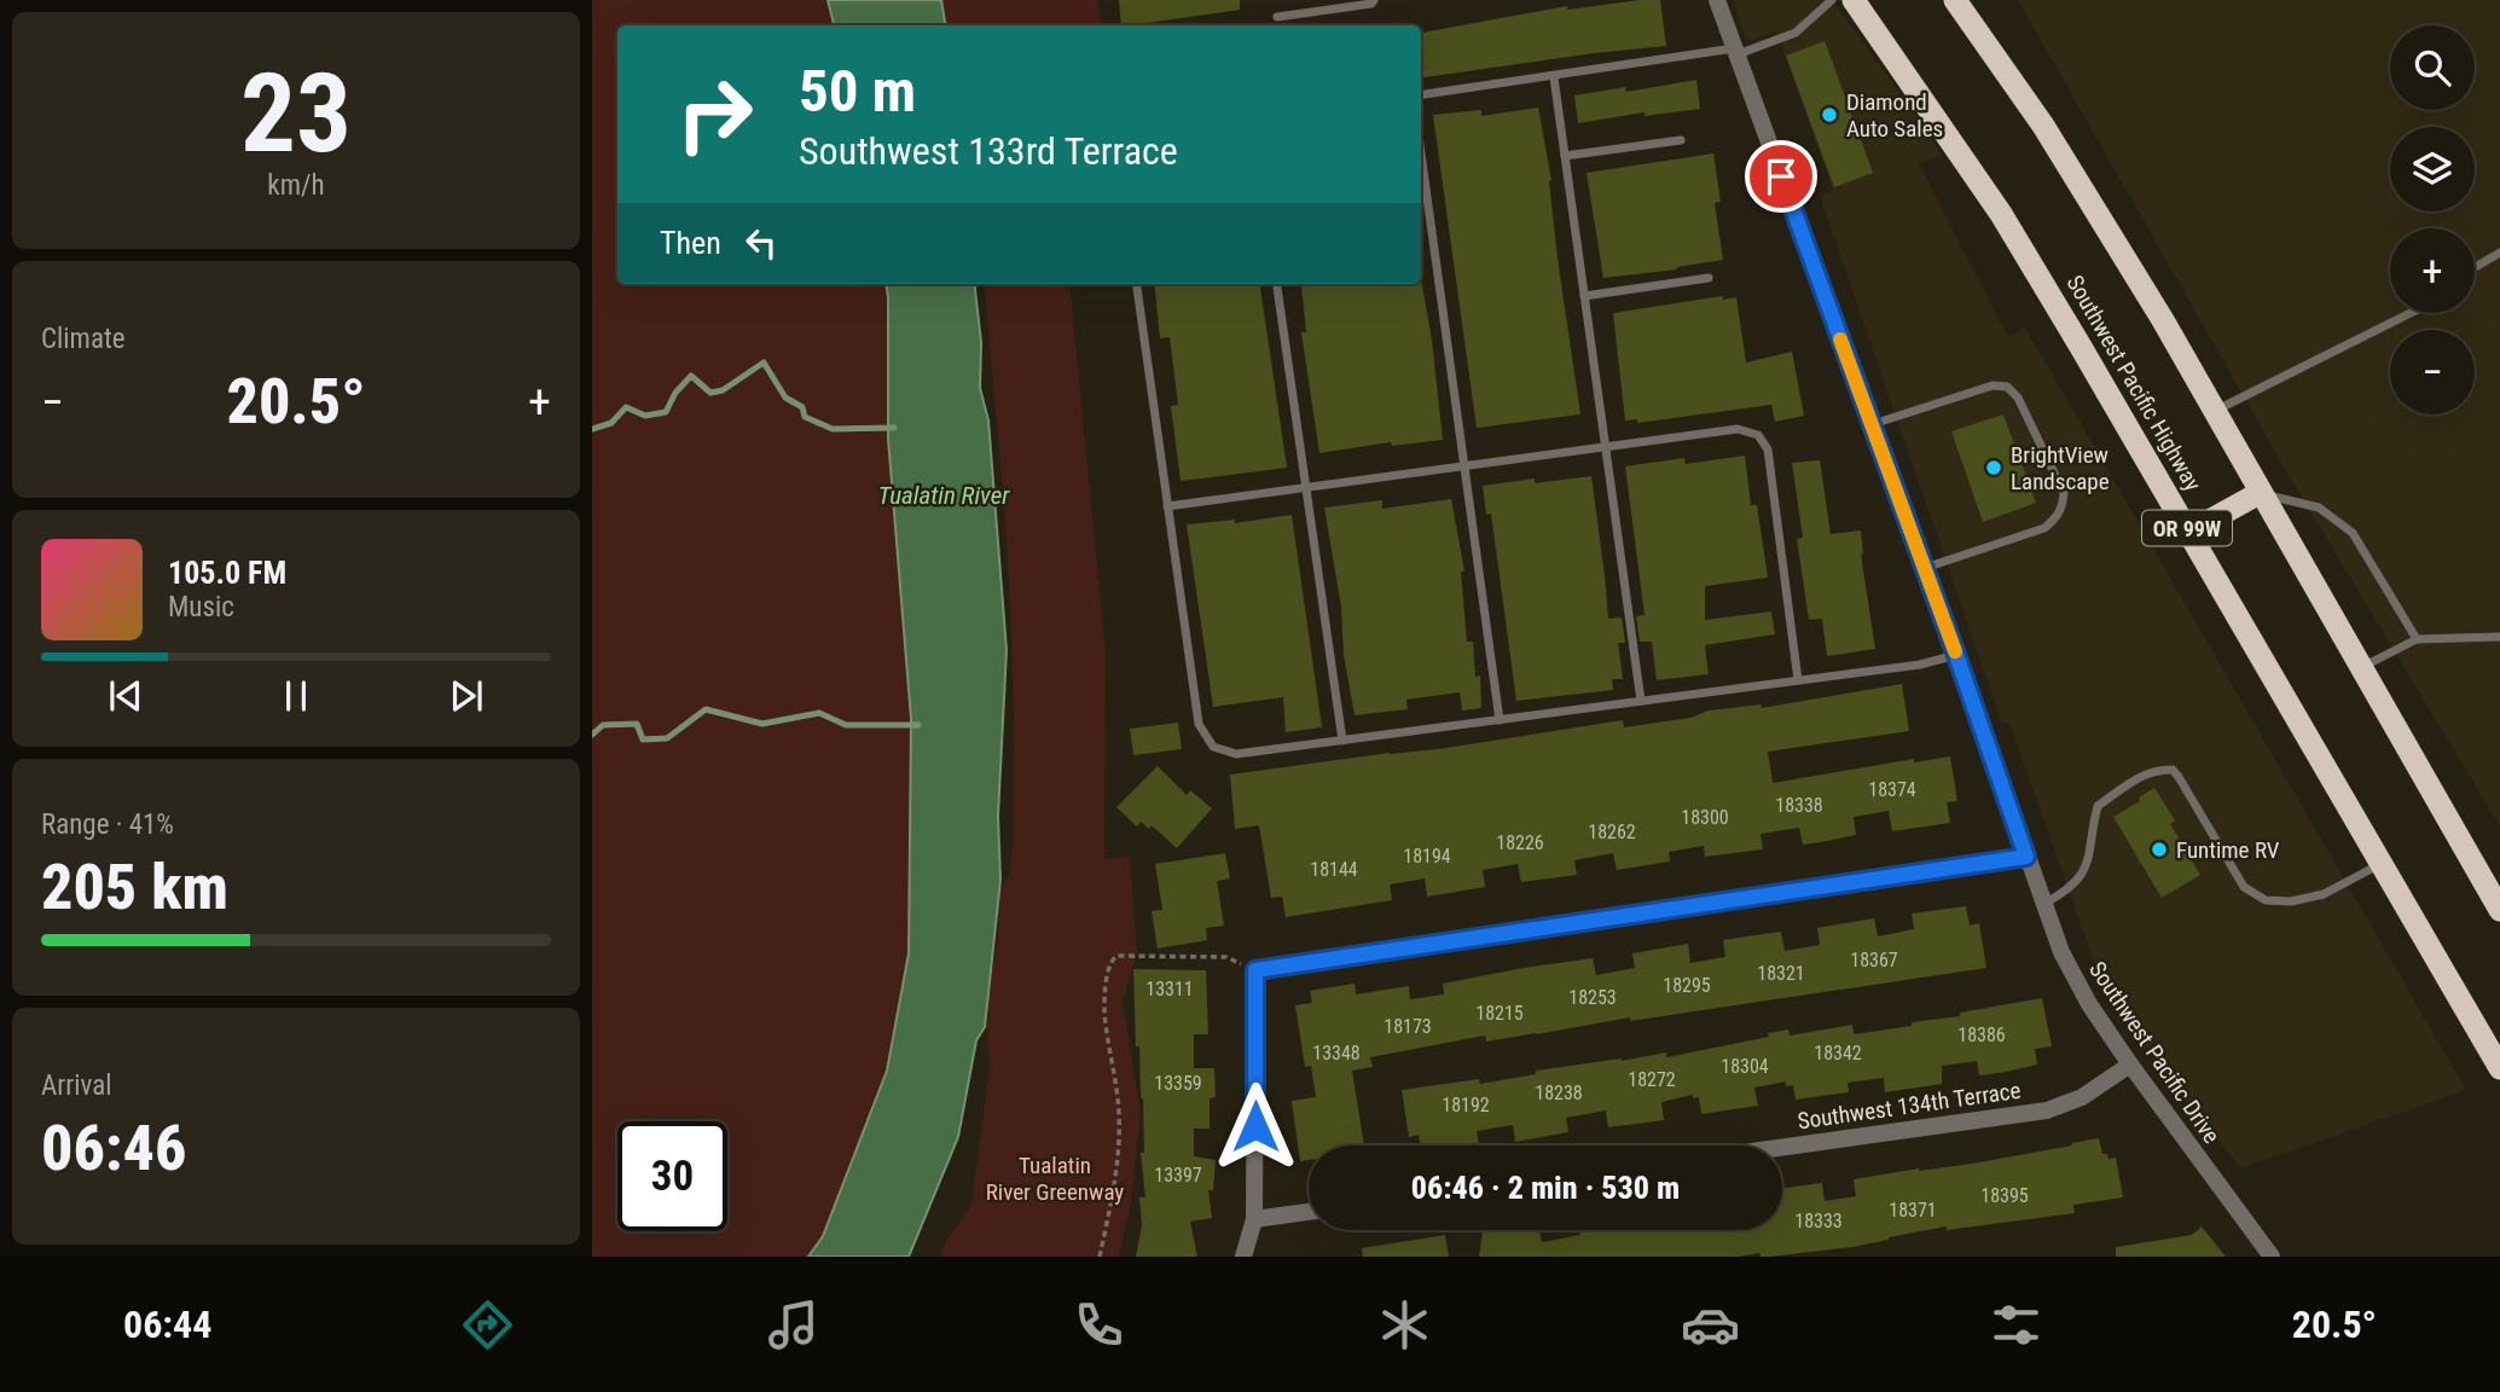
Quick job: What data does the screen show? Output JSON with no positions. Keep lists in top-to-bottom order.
{
  "streets": {
    "highway": ["Southwest Pacific Highway", "OR 99W"],
    "street": ["Southwest Pacific Drive", "Southwest 134th Terrace"]
  },
  "crossings": [
    ["Southwest Pacific Drive", "Southwest 134th Terrace"]
  ],
  "water": ["Tualatin River"],
  "parks": ["Tualatin River Greenway"],
  "places": ["Diamond Auto Sales", "BrightView Landscape", "Funtime RV"],
  "house_numbers": [
    "18374",
    "18338",
    "18300",
    "18262",
    "18226",
    "18194",
    "18144",
    "18367",
    "18321",
    "18295",
    "13311",
    "18253",
    "18215",
    "18173",
    "18386",
    "13348",
    "18342",
    "18304",
    "18272",
    "13359",
    "18238",
    "18192",
    "13397",
    "18395",
    "18371",
    "18333"
  ],
  "page": {
    "tile": [
      ["23", "km/h"],
      "Climate",
      ["Range · 41%", "205 km"],
      ["Arrival", "06:46"]
    ],
    "map_buttons": ["+", "−"],
    "turn": ["50 m", "Southwest 133rd Terrace"],
    "then": "Then",
    "heat": ["−", "20.5°", "+"],
    "song": ["105.0 FM", "Music"],
    "limit": "30",
    "trip": "06:46 · 2 min · 530 m",
    "tabs": ["06:44", "20.5°"]
  }
}
